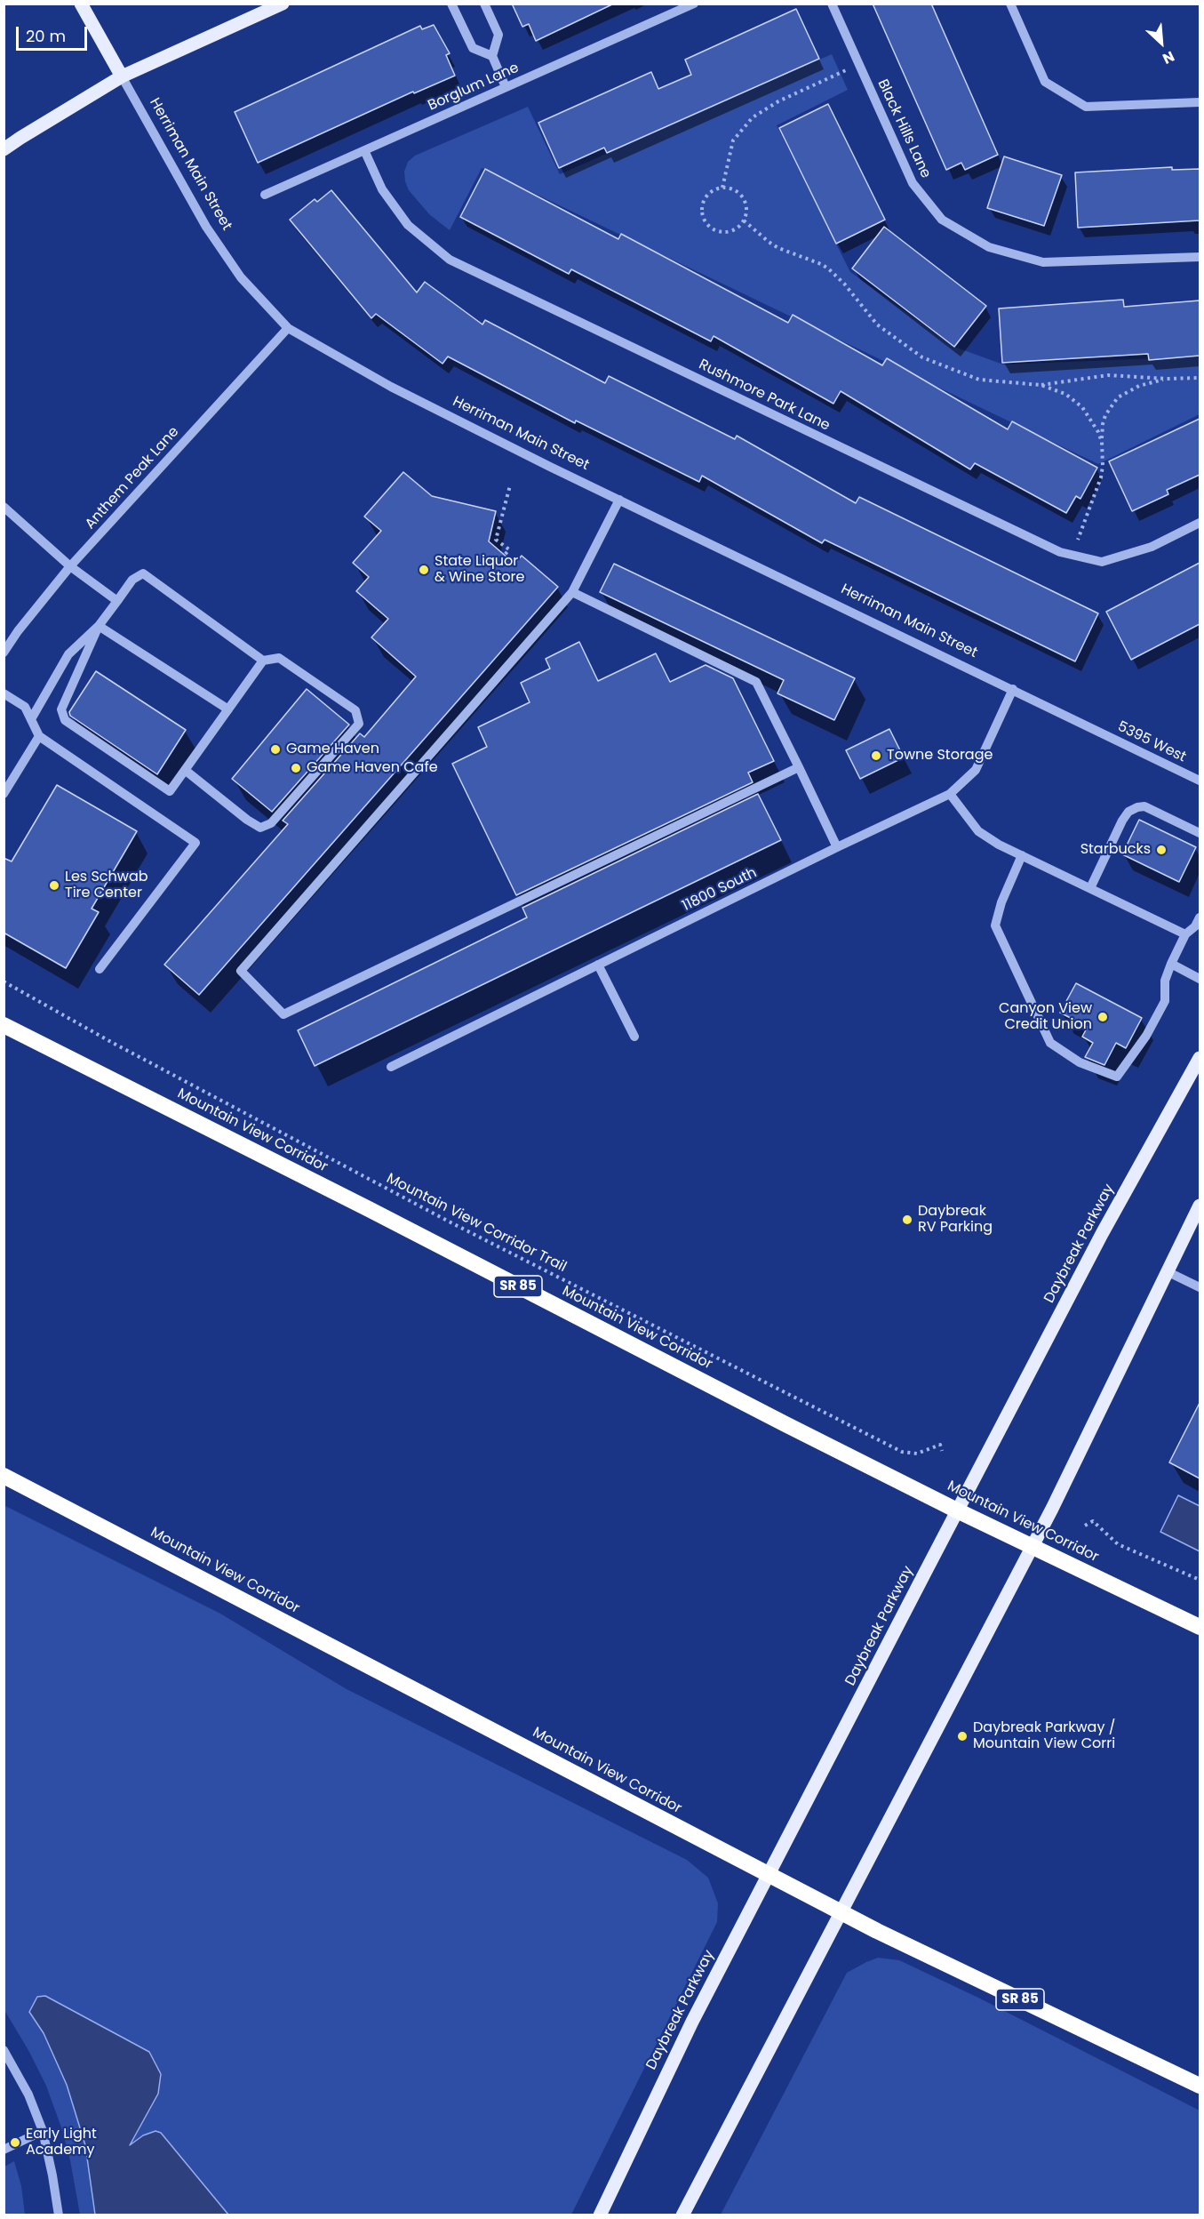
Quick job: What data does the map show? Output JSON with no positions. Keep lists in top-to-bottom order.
{
  "streets": {
    "highway": ["Mountain View Corridor", "SR 85"],
    "main road": ["Herriman Main Street", "Daybreak Parkway"],
    "street": [
      "Borglum Lane",
      "Black Hills Lane",
      "Rushmore Park Lane",
      "Anthem Peak Lane",
      "5395 West",
      "11800 South"
    ],
    "path": ["Mountain View Corridor Trail"]
  },
  "crossings": [
    ["Borglum Lane", "Rushmore Park Lane"],
    ["Herriman Main Street", "Anthem Peak Lane"],
    ["Herriman Main Street", "5395 West"],
    ["Herriman Main Street", "11800 South"],
    ["Mountain View Corridor", "Daybreak Parkway"]
  ],
  "places": [
    "State Liquor & Wine Store",
    "Game Haven",
    "Towne Storage",
    "Game Haven Cafe",
    "Starbucks",
    "Les Schwab Tire Center",
    "Canyon View Credit Union",
    "Daybreak RV Parking",
    "Daybreak Parkway / Mountain View Corri",
    "Early Light Academy"
  ],
  "scale_bar": "20 m",
  "north": "bottom right"
}
